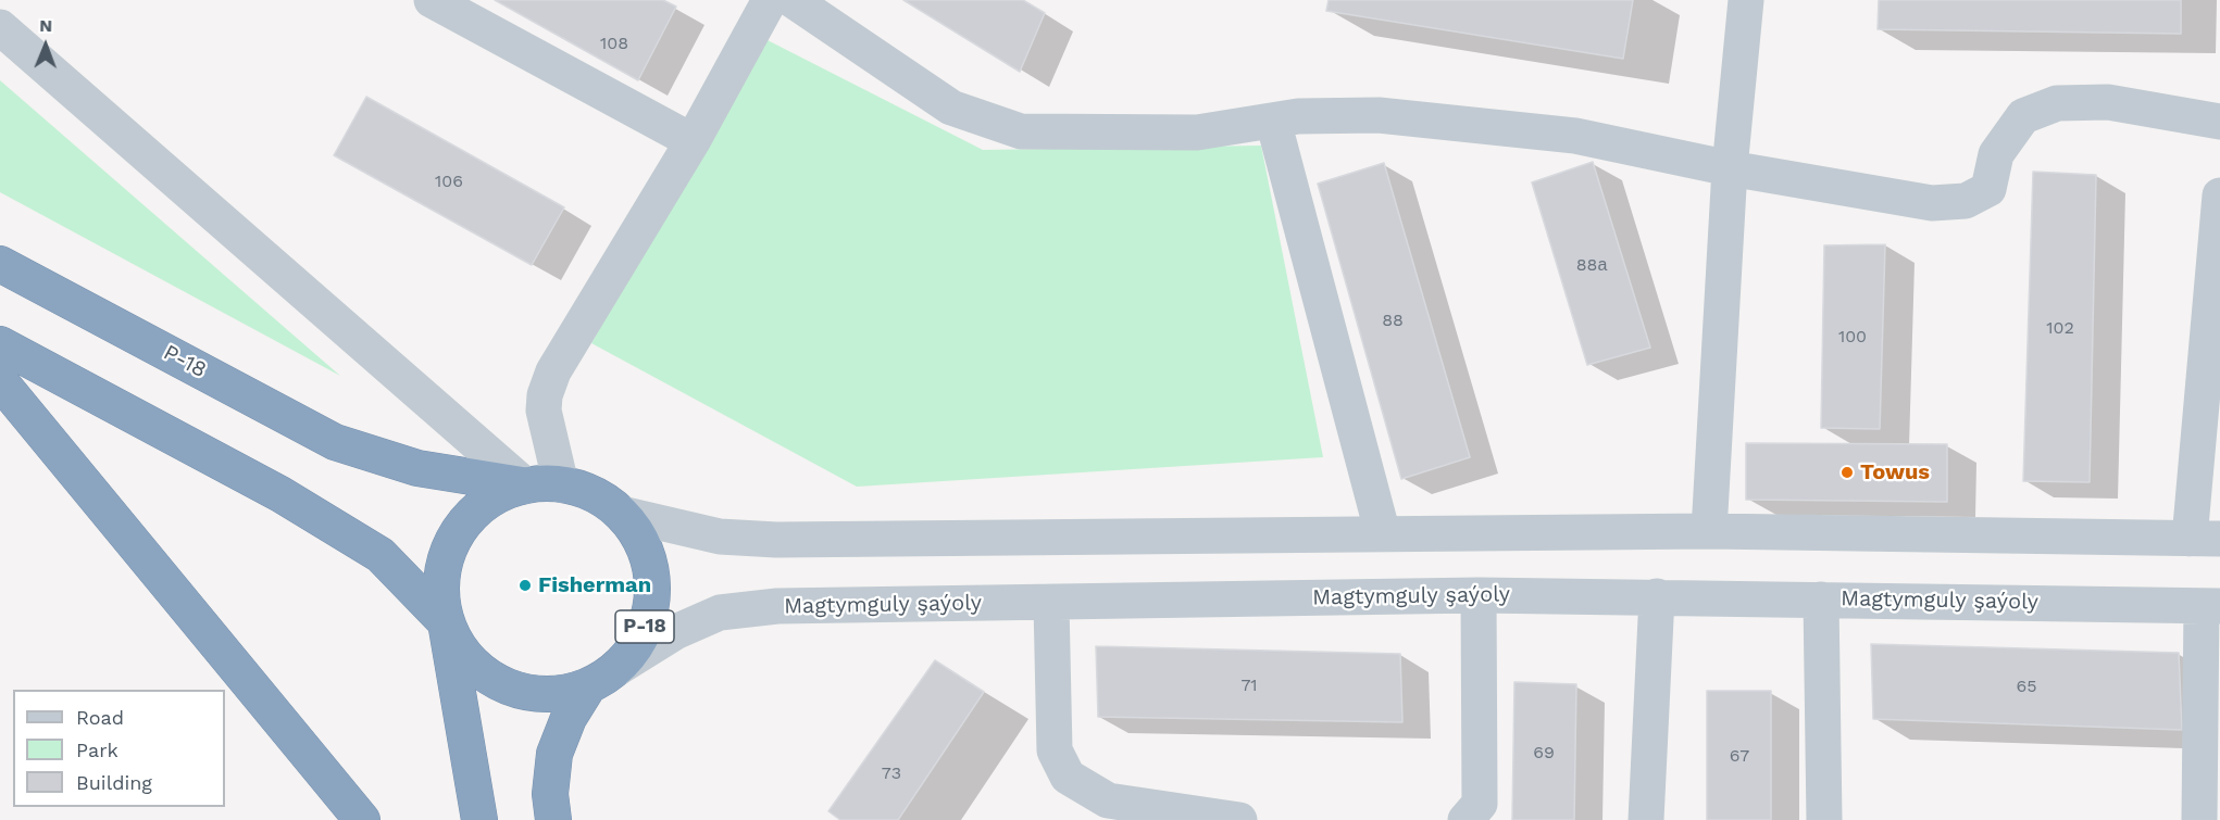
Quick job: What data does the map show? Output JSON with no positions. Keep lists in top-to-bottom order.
{
  "streets": {
    "highway": ["P-18"],
    "street": ["Magtymguly şaýoly"]
  },
  "crossings": [
    ["P-18", "Magtymguly şaýoly"]
  ],
  "places": ["Towus", "Fisherman"],
  "house_numbers": [
    "108",
    "106",
    "88а",
    "88",
    "102",
    "100",
    "71",
    "65",
    "69",
    "67",
    "73"
  ],
  "legend": ["Road", "Park", "Building"],
  "north": "top"
}
